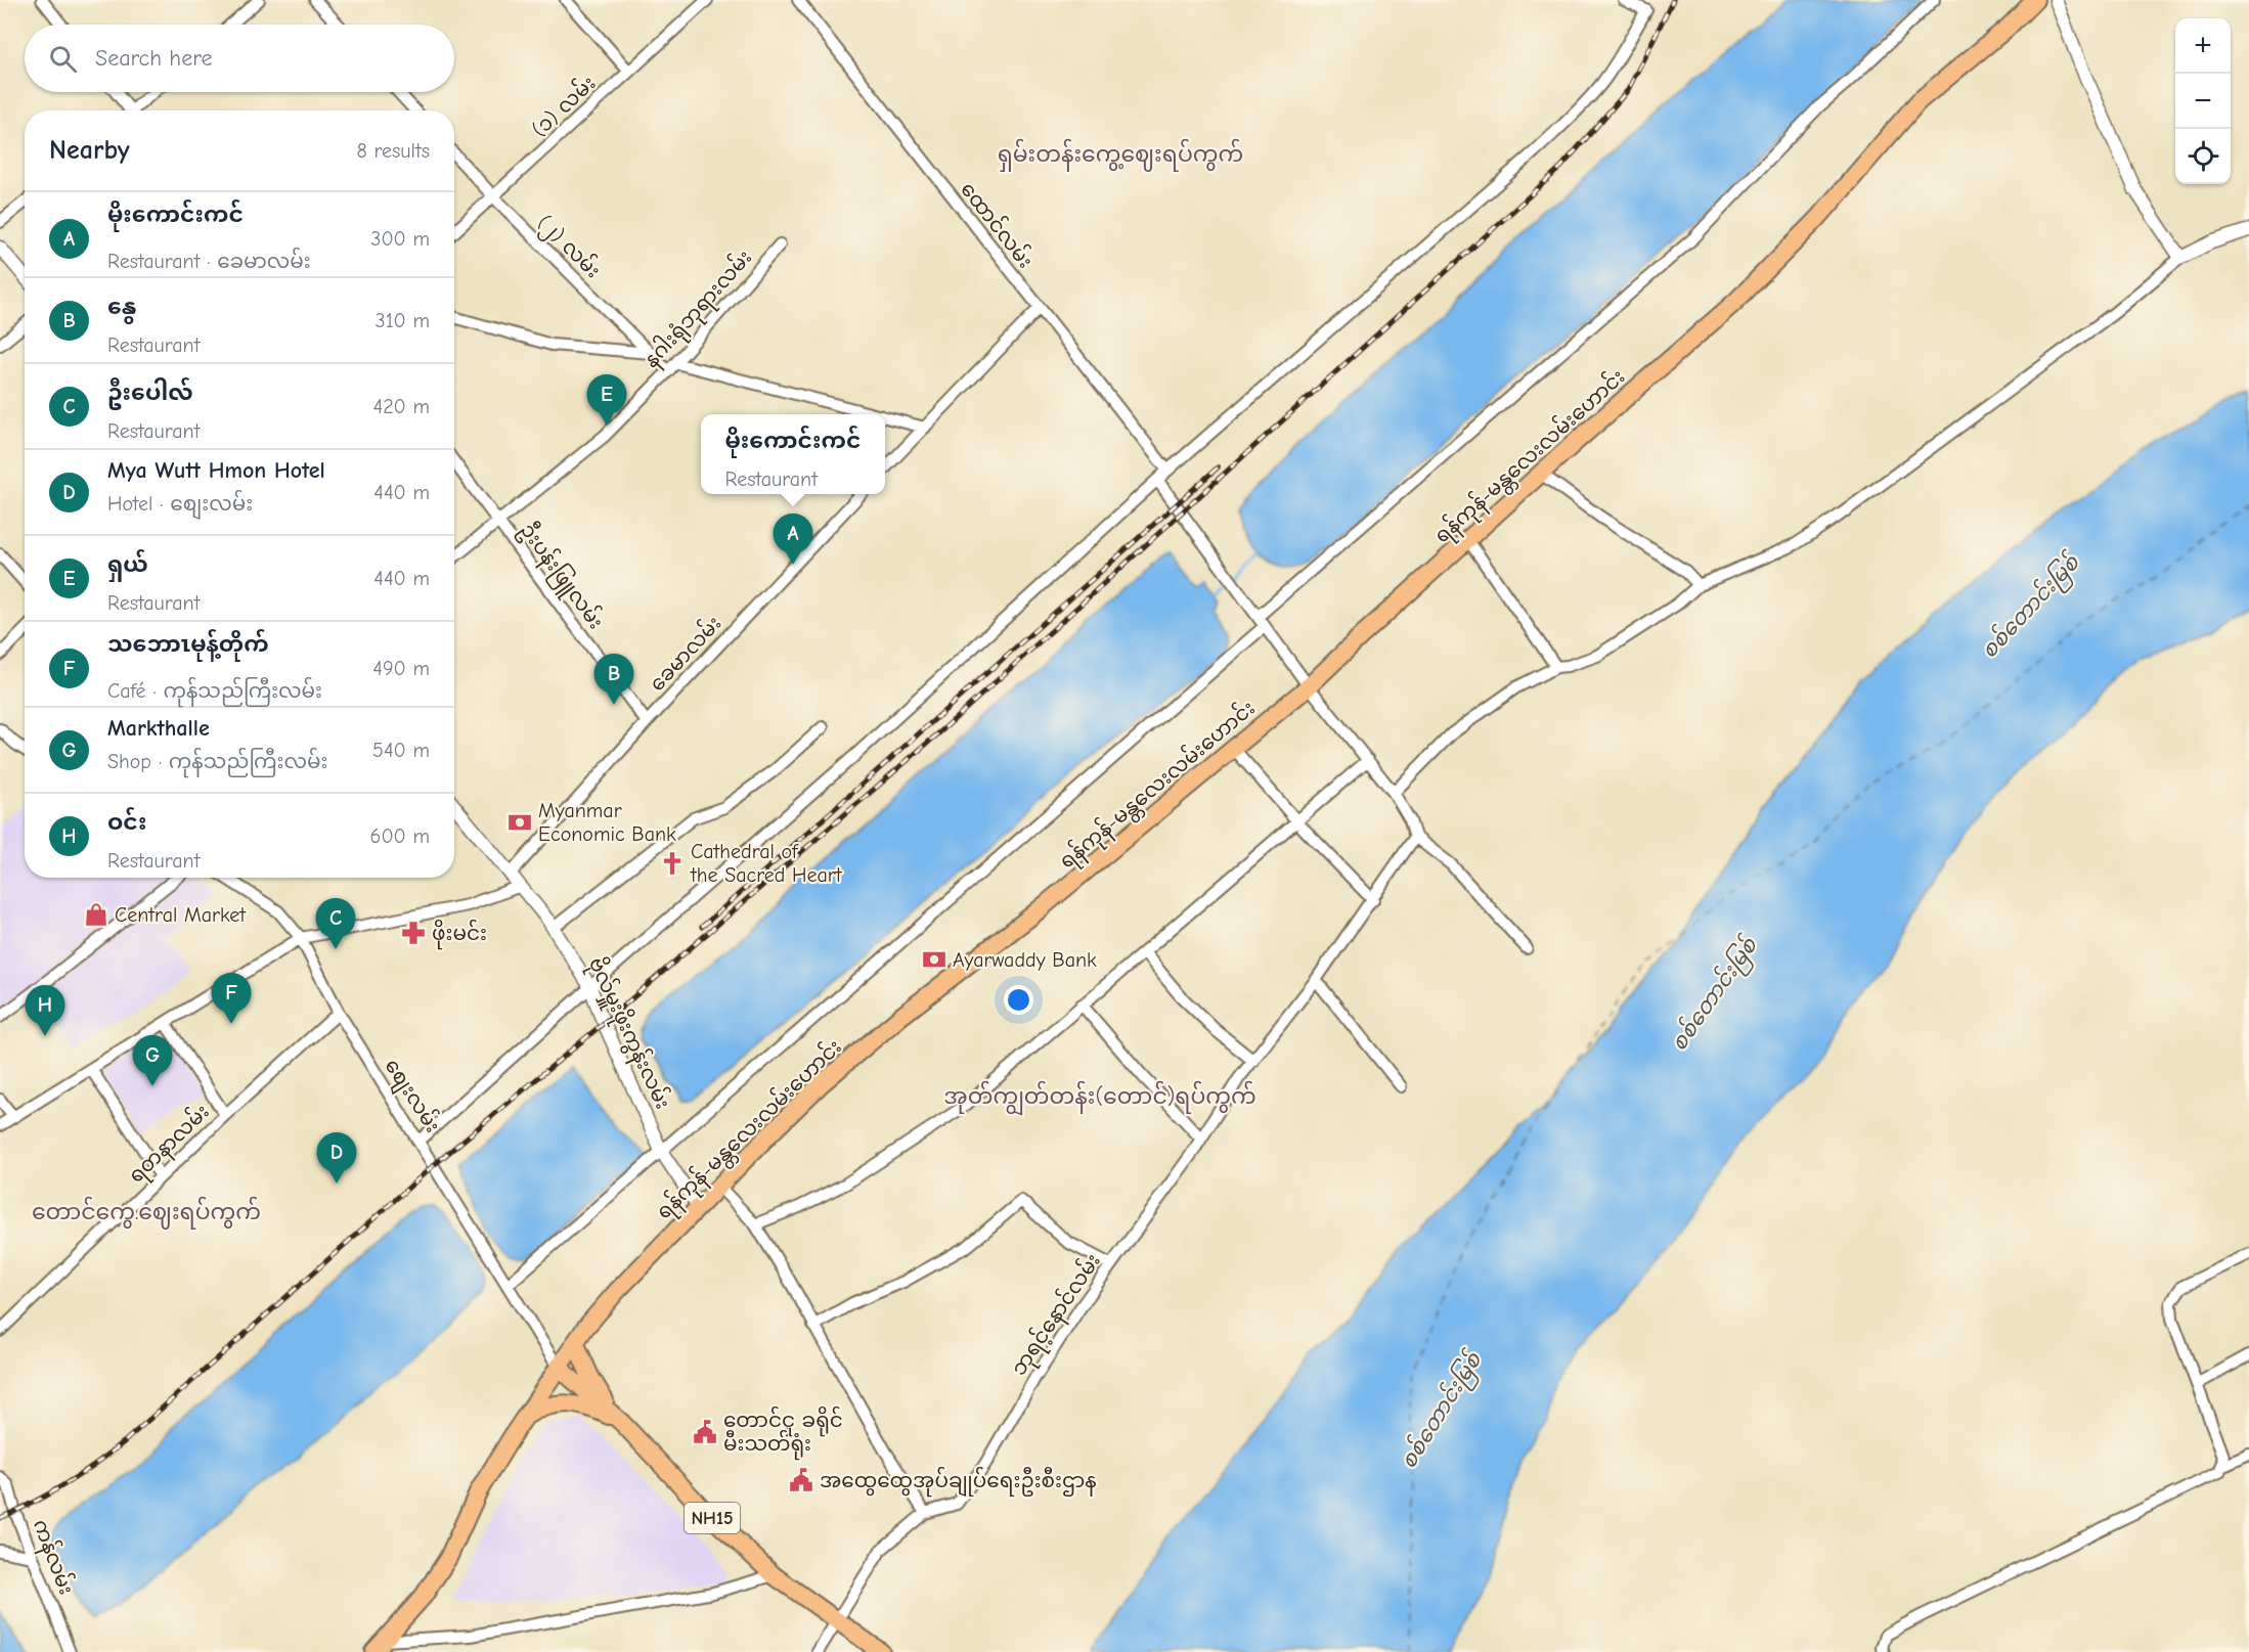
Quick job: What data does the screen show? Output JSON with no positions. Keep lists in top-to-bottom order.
{
  "streets": {
    "highway": ["ရန်ကုန်-မန္တလေးလမ်းဟောင်း", "NH15"],
    "street": [
      "(၁) လမ်း",
      "ထောင်လမ်း",
      "(၂) လမ်း",
      "နဂါးရုံဘုရားလမ်း",
      "ဦးပန်းဖြူလမ်း",
      "ခေမာလမ်း",
      "ဗိုလ်မှူးဖိုးကွန်းလမ်း",
      "စျေးလမ်း",
      "ရတနာလမ်း",
      "ဘုရင့်နောင်လမ်း",
      "ကန်လမ်း"
    ]
  },
  "crossings": [
    ["(၁) လမ်း", "(၂) လမ်း"],
    ["(၂) လမ်း", "နဂါးရုံဘုရားလမ်း"],
    ["နဂါးရုံဘုရားလမ်း", "ဦးပန်းဖြူလမ်း"],
    ["ရန်ကုန်-မန္တလေးလမ်းဟောင်း", "ဗိုလ်မှူးဖိုးကွန်းလမ်း"],
    ["ရန်ကုန်-မန္တလေးလမ်းဟောင်း", "စျေးလမ်း"],
    ["ရန်ကုန်-မန္တလေးလမ်းဟောင်း", "NH15"],
    ["ဦးပန်းဖြူလမ်း", "ခေမာလမ်း"],
    ["ခေမာလမ်း", "ဗိုလ်မှူးဖိုးကွန်းလမ်း"],
    ["စျေးလမ်း", "ရတနာလမ်း"],
    ["စျေးလမ်း", "NH15"],
    ["ဘုရင့်နောင်လမ်း", "NH15"]
  ],
  "districts": ["ရှမ်းတန်းကွေ့ဈေးရပ်ကွက်", "အုတ်ကျွတ်တန်း(တောင်)ရပ်ကွက်", "တောင်ကွေ.ဈေးရပ်ကွက်"],
  "water": ["စစ်တောင်းမြစ်"],
  "places": {
    "bank": ["Myanmar Economic Bank", "Ayarwaddy Bank"],
    "church": ["Cathedral of the Sacred Heart"],
    "shop": ["Central Market"],
    "pharmacy": ["ဖိုးမင်း"],
    "public building": ["တောင်ငူ ခရိုင် မီးသတ်ရုံး", "အထွေထွေအုပ်ချုပ်ရေးဦးစီးဌာန"]
  },
  "page": {
    "map_buttons": ["+", "−"],
    "search": "Search here",
    "heading": ["Nearby", "8 results"],
    "list": [
      {
        "mark": "A",
        "name": "မိုးကောင်းကင်",
        "note": "Restaurant · ခေမာလမ်း",
        "value": "300 m"
      },
      {
        "mark": "B",
        "name": "နွေ",
        "note": "Restaurant",
        "value": "310 m"
      },
      {
        "mark": "C",
        "name": "ဦးပေါလ်",
        "note": "Restaurant",
        "value": "420 m"
      },
      {
        "mark": "D",
        "name": "Mya Wutt Hmon Hotel",
        "note": "Hotel · စျေးလမ်း",
        "value": "440 m"
      },
      {
        "mark": "E",
        "name": "ရှယ်",
        "note": "Restaurant",
        "value": "440 m"
      },
      {
        "mark": "F",
        "name": "သဘောၤမုန့်တိုက်",
        "note": "Café · ကုန်သည်ကြီးလမ်း",
        "value": "490 m"
      },
      {
        "mark": "G",
        "name": "Markthalle",
        "note": "Shop · ကုန်သည်ကြီးလမ်း",
        "value": "540 m"
      },
      {
        "mark": "H",
        "name": "ဝင်း",
        "note": "Restaurant",
        "value": "600 m"
      }
    ],
    "pins": [
      "E",
      "A",
      "B",
      "C",
      "F",
      "H",
      "G",
      "D"
    ],
    "popup": ["မိုးကောင်းကင်", "Restaurant"]
  }
}
